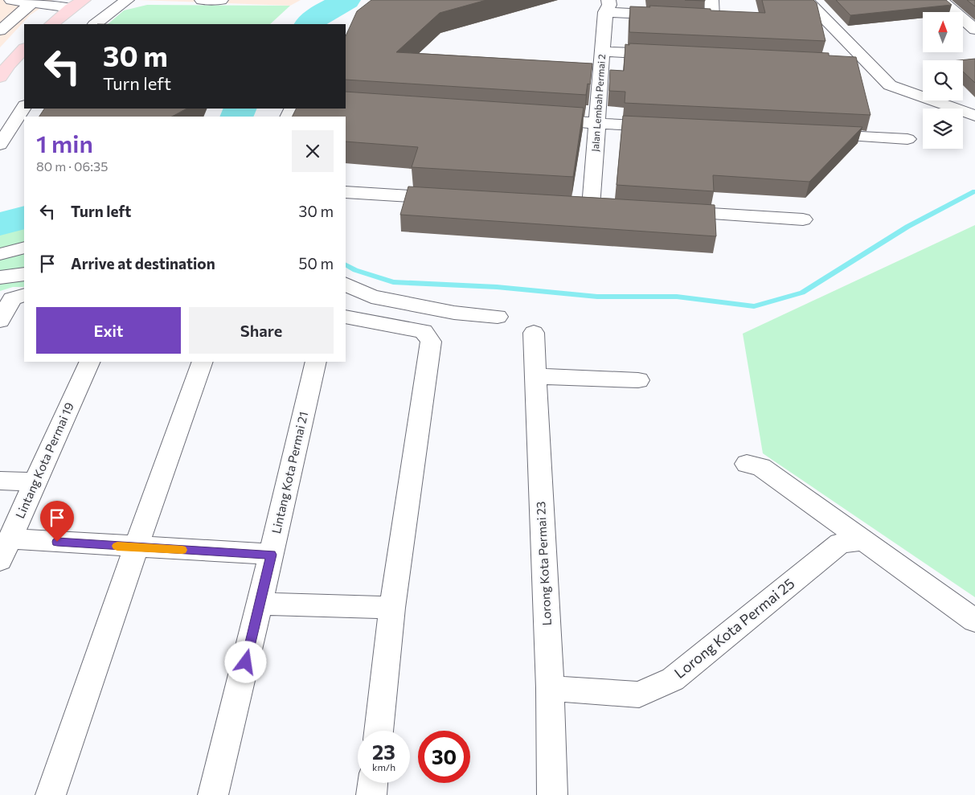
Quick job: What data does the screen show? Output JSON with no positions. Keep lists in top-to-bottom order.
{
  "streets": {
    "street": [
      "Jalan Lembah Permai 2",
      "Lintang Kota Permai 19",
      "Lintang Kota Permai 21",
      "Lorong Kota Permai 23",
      "Lorong Kota Permai 25"
    ]
  },
  "crossings": [
    ["Lorong Kota Permai 23", "Lorong Kota Permai 25"]
  ],
  "north": "top",
  "page": {
    "turn": ["30 m", "Turn left"],
    "heading": ["1 min", "80 m · 06:35"],
    "list": [
      {
        "name": "Turn left",
        "value": "30 m"
      },
      {
        "name": "Arrive at destination",
        "value": "50 m"
      }
    ],
    "buttons": ["Exit", "Share"],
    "speed": "23 km/h",
    "limit": "30"
  }
}
